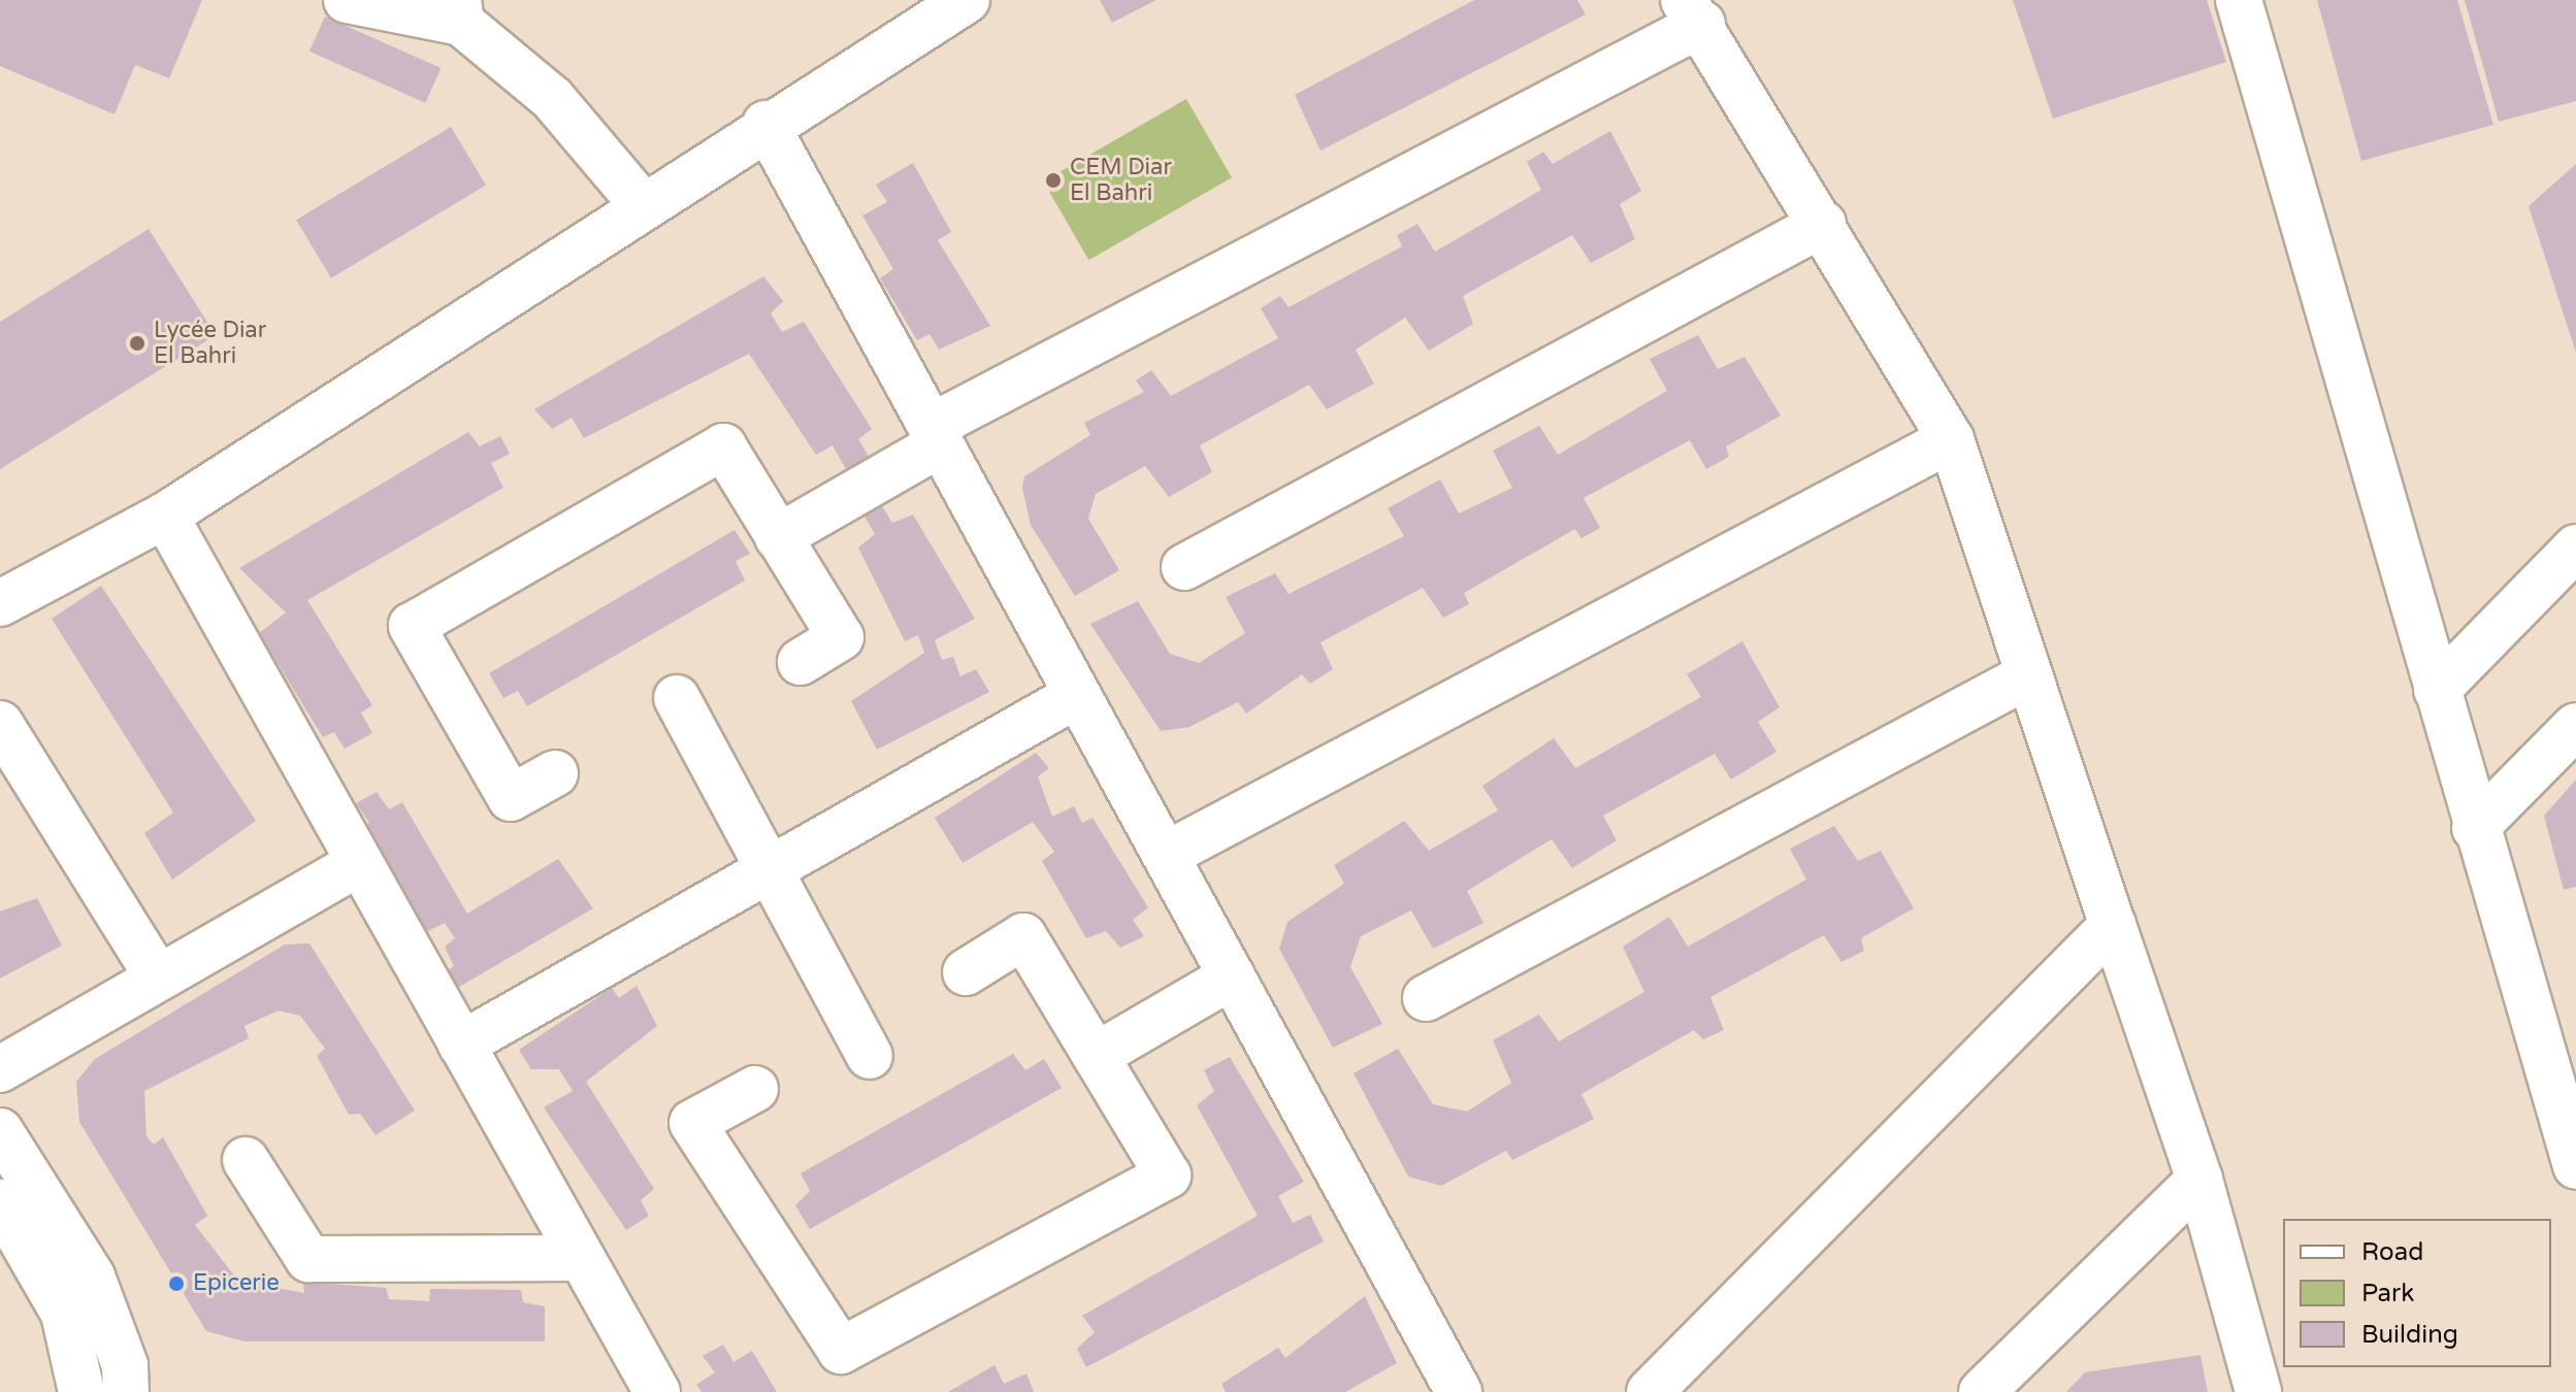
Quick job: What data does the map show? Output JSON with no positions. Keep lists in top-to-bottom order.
{
  "places": ["CEM Diar El Bahri", "Lycée Diar El Bahri", "Epicerie"],
  "legend": ["Road", "Park", "Building"]
}
